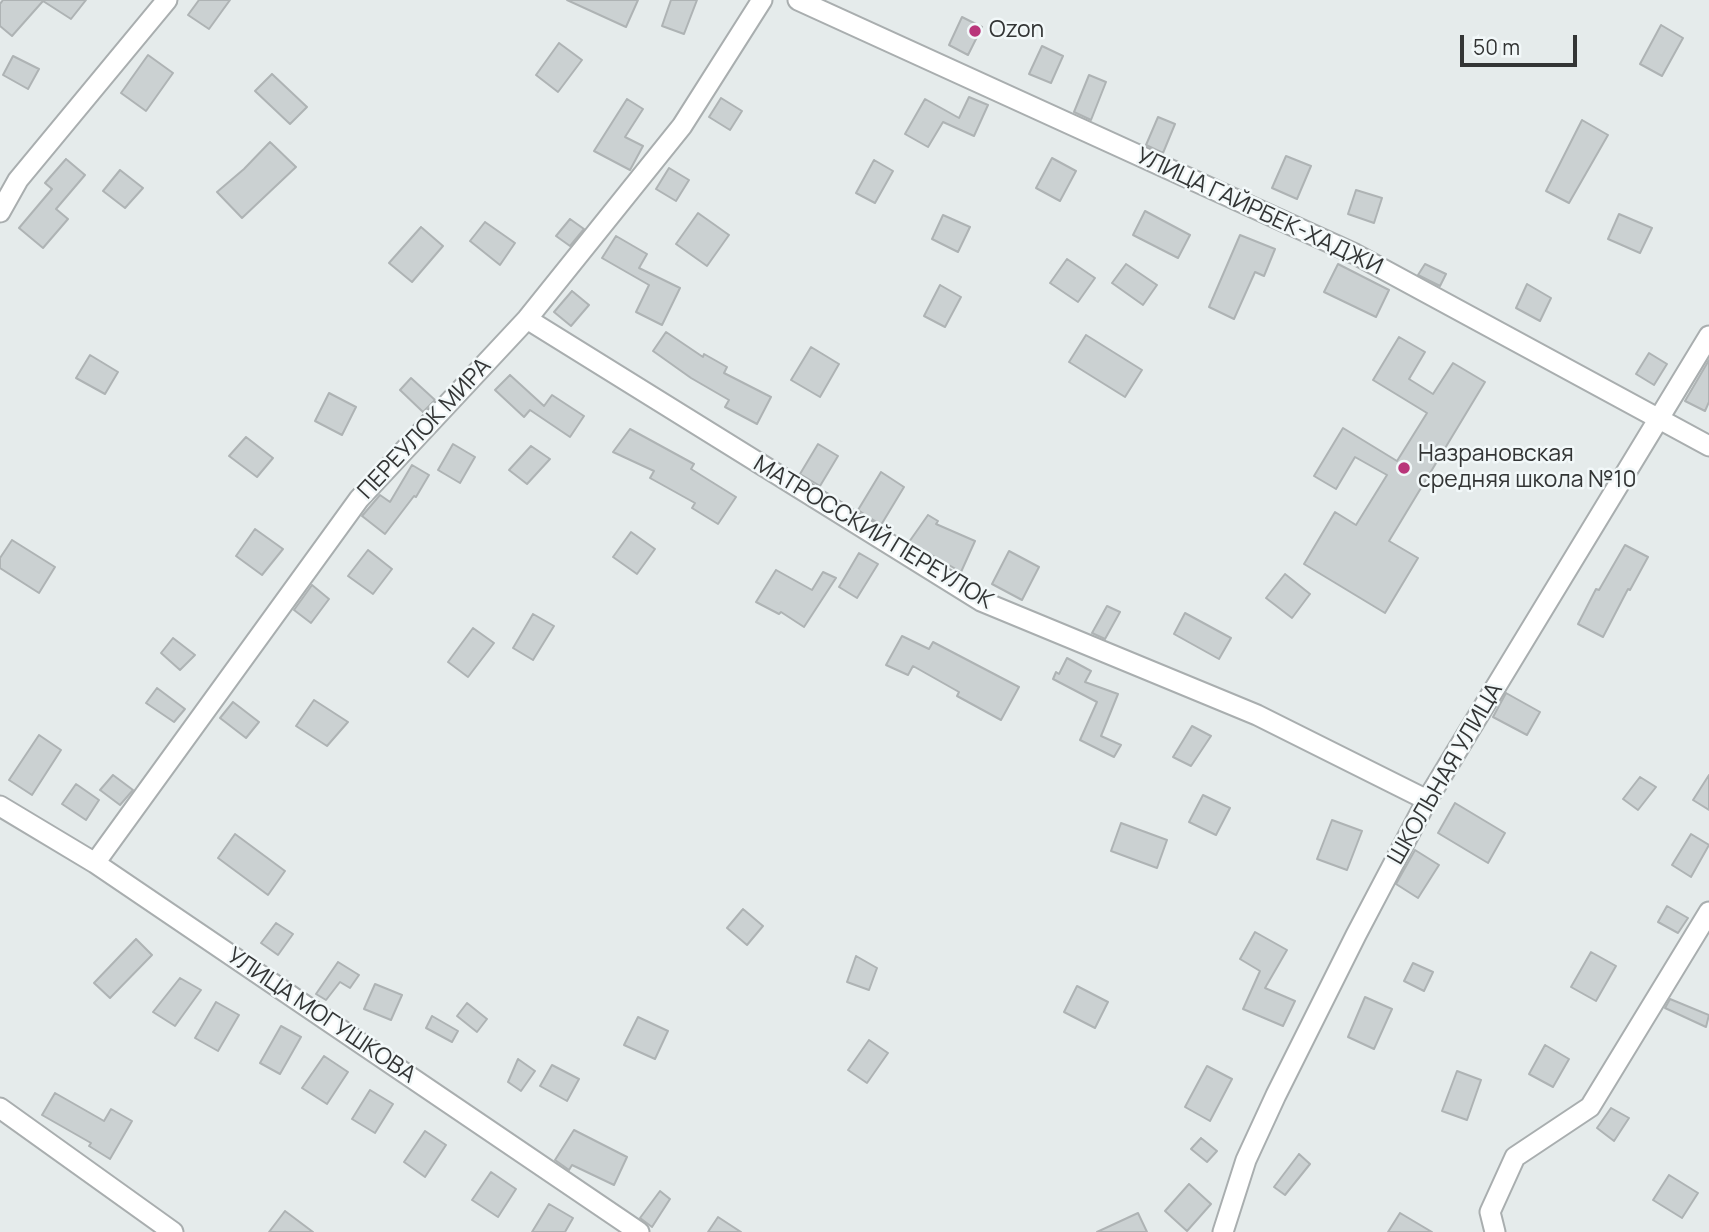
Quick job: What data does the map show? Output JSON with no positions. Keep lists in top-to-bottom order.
{
  "streets": {
    "street": [
      "УЛИЦА ГАЙРБЕК-ХАДЖИ",
      "ПЕРЕУЛОК МИРА",
      "МАТРОССКИЙ ПЕРЕУЛОК",
      "ШКОЛЬНАЯ УЛИЦА",
      "УЛИЦА МОГУШКОВА"
    ]
  },
  "crossings": [
    ["УЛИЦА ГАЙРБЕК-ХАДЖИ", "ШКОЛЬНАЯ УЛИЦА"],
    ["ПЕРЕУЛОК МИРА", "МАТРОССКИЙ ПЕРЕУЛОК"],
    ["ПЕРЕУЛОК МИРА", "УЛИЦА МОГУШКОВА"],
    ["МАТРОССКИЙ ПЕРЕУЛОК", "ШКОЛЬНАЯ УЛИЦА"]
  ],
  "places": ["Ozon", "Назрановская средняя школа №10"],
  "scale_bar": "50 m"
}
